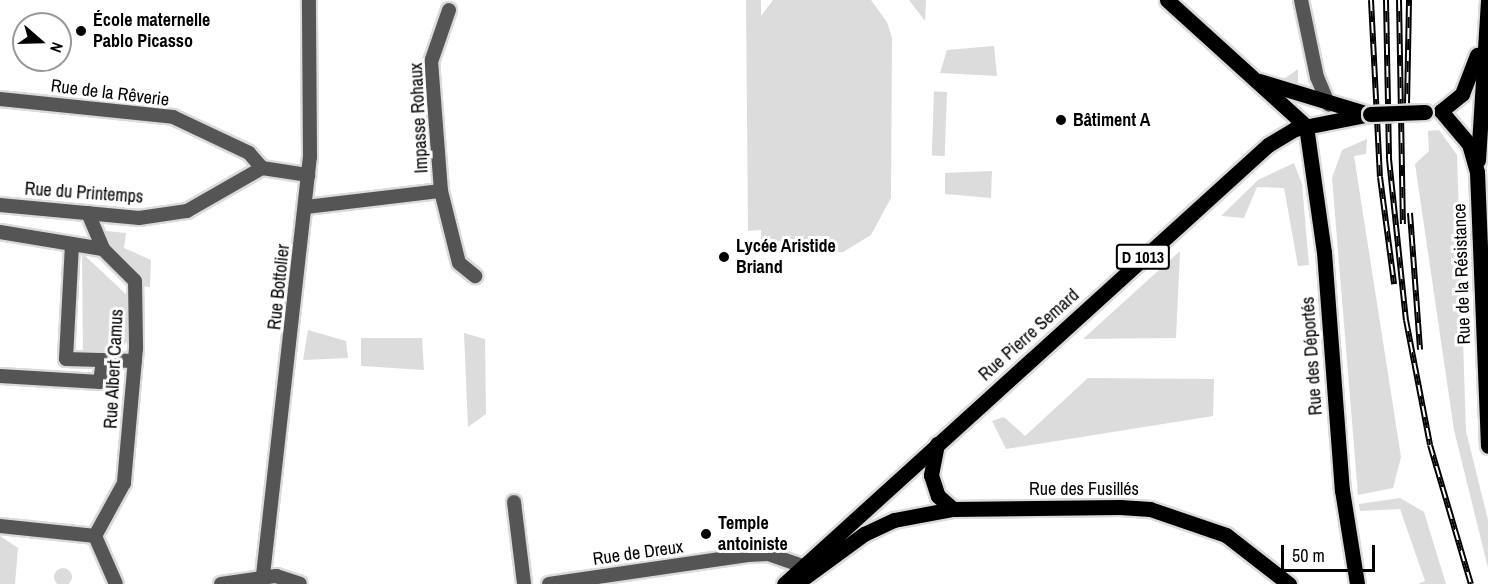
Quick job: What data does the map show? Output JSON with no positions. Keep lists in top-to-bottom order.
{
  "streets": {
    "main road": [
      "D 1013",
      "Rue de la Résistance",
      "Rue Pierre Semard",
      "Rue des Déportés",
      "Rue des Fusillés"
    ],
    "street": [
      "Rue de la Rêverie",
      "Impasse Rohaux",
      "Rue du Printemps",
      "Rue Bottolier",
      "Rue Albert Camus",
      "Rue de Dreux"
    ]
  },
  "crossings": [
    ["Rue de la Rêverie", "Rue du Printemps"],
    ["Impasse Rohaux", "Rue Bottolier"],
    ["Rue du Printemps", "Rue Albert Camus"],
    ["D 1013", "Rue de la Résistance"],
    ["D 1013", "Rue Pierre Semard"],
    ["D 1013", "Rue des Déportés"],
    ["Rue Pierre Semard", "Rue des Déportés"],
    ["Rue Pierre Semard", "Rue de Dreux"]
  ],
  "places": [
    "École maternelle Pablo Picasso",
    "Bâtiment A",
    "Lycée Aristide Briand",
    "Temple antoiniste"
  ],
  "scale_bar": "50 m",
  "north": "right"
}
